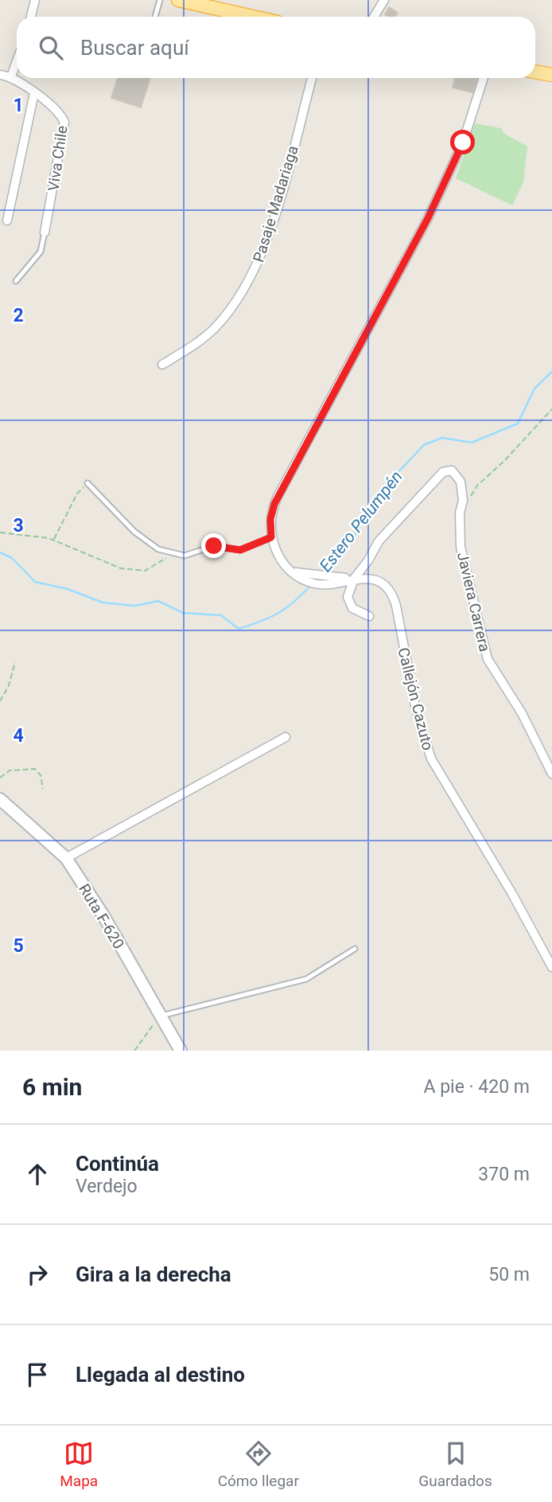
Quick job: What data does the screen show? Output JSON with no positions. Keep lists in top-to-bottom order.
{
  "streets": {
    "street": [
      "Viva Chile",
      "Pasaje Madariaga",
      "Javiera Carrera",
      "Callejón Cazuto",
      "Ruta F-620"
    ]
  },
  "crossings": [
    ["Javiera Carrera", "Callejón Cazuto"]
  ],
  "water": ["Estero Pelumpén"],
  "page": {
    "search": "Buscar aquí",
    "heading": ["6 min", "A pie · 420 m"],
    "list": [
      ["Continúa", "Verdejo", "370 m"],
      ["Gira a la derecha", "50 m"],
      "Llegada al destino"
    ],
    "nav": ["Mapa", "Cómo llegar", "Guardados"]
  },
  "grid": {
    "rows": [
      "1",
      "2",
      "3",
      "4",
      "5"
    ]
  }
}
